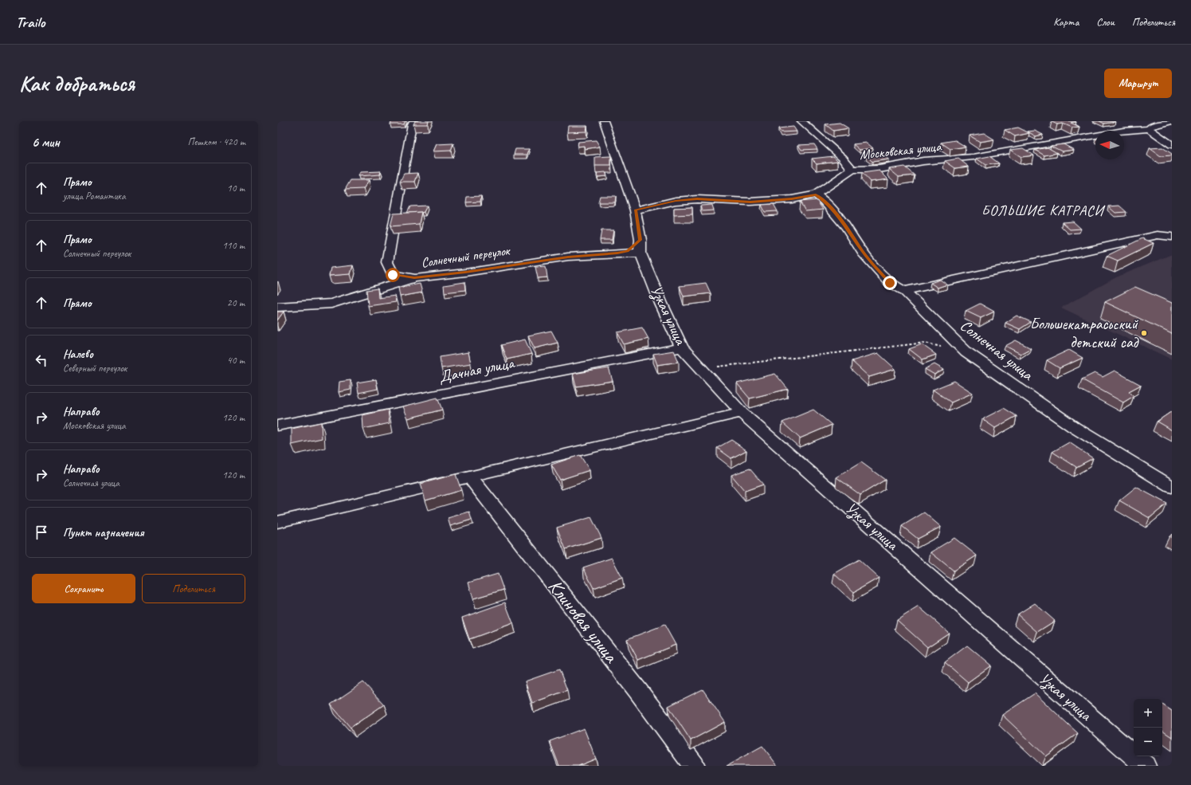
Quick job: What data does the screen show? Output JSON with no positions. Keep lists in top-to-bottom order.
{
  "streets": {
    "street": [
      "Московская улица",
      "Солнечный переулок",
      "Узкая улица",
      "Солнечная улица",
      "Дачная улица",
      "Клиновая улица"
    ]
  },
  "crossings": [
    ["Московская улица", "Узкая улица"],
    ["Московская улица", "Солнечная улица"],
    ["Солнечный переулок", "Узкая улица"],
    ["Узкая улица", "Дачная улица"]
  ],
  "districts": ["БОЛЬШИЕ КАТРАСИ"],
  "places": ["Большекатрасьский детский сад"],
  "north": "left",
  "page": {
    "header": "Trailo",
    "nav": ["Карта", "Слои", "Поделиться"],
    "buttons": [
      "Маршрут",
      ["Сохранить", "Поделиться"]
    ],
    "title": "Как добраться",
    "heading": ["6 мин", "Пешком · 420 m"],
    "list": [
      ["Прямо", "улица Романтика", "10 m"],
      ["Прямо", "Солнечный переулок", "110 m"],
      ["Прямо", "20 m"],
      ["Налево", "Северный переулок", "40 m"],
      ["Направо", "Московская улица", "120 m"],
      ["Направо", "Солнечная улица", "120 m"],
      "Пункт назначения"
    ],
    "map_buttons": ["+", "−"]
  }
}
